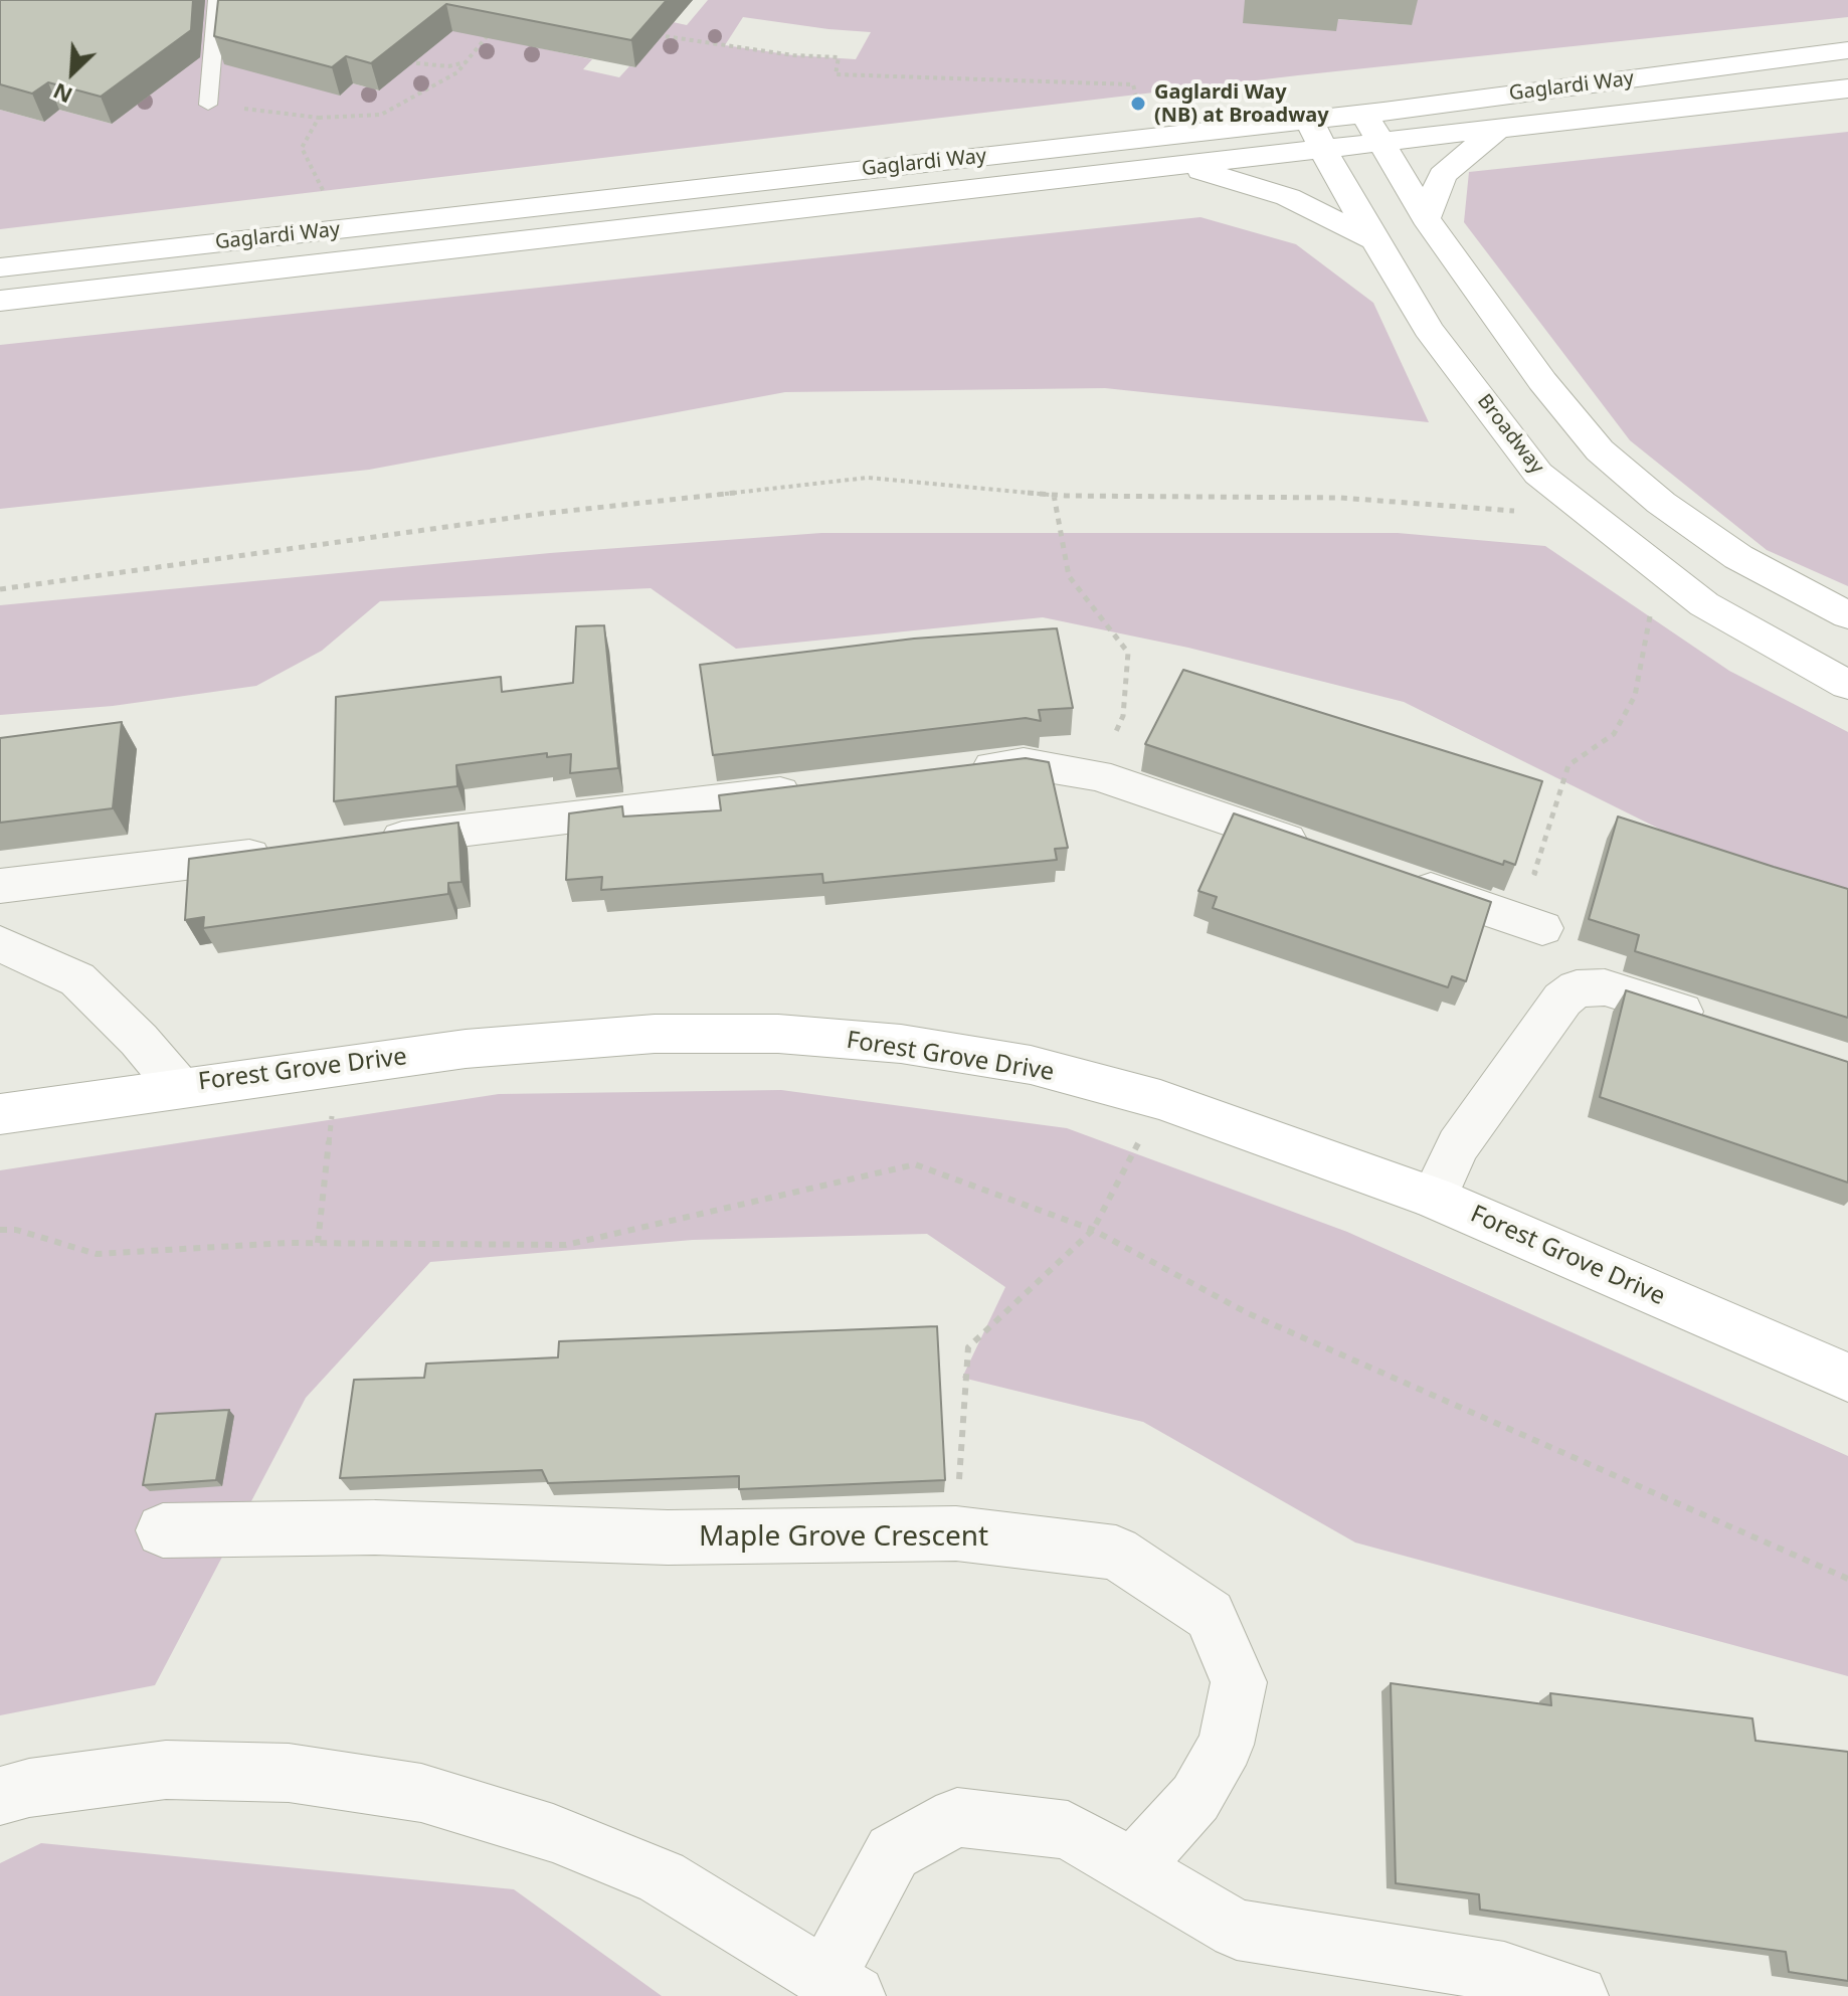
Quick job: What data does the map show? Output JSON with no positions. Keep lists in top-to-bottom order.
{
  "streets": {
    "main road": ["Gaglardi Way", "Broadway", "Forest Grove Drive"],
    "street": ["Maple Grove Crescent"]
  },
  "crossings": [
    ["Gaglardi Way", "Broadway"]
  ],
  "places": ["Gaglardi Way (NB) at Broadway"],
  "north": "bottom left"
}
